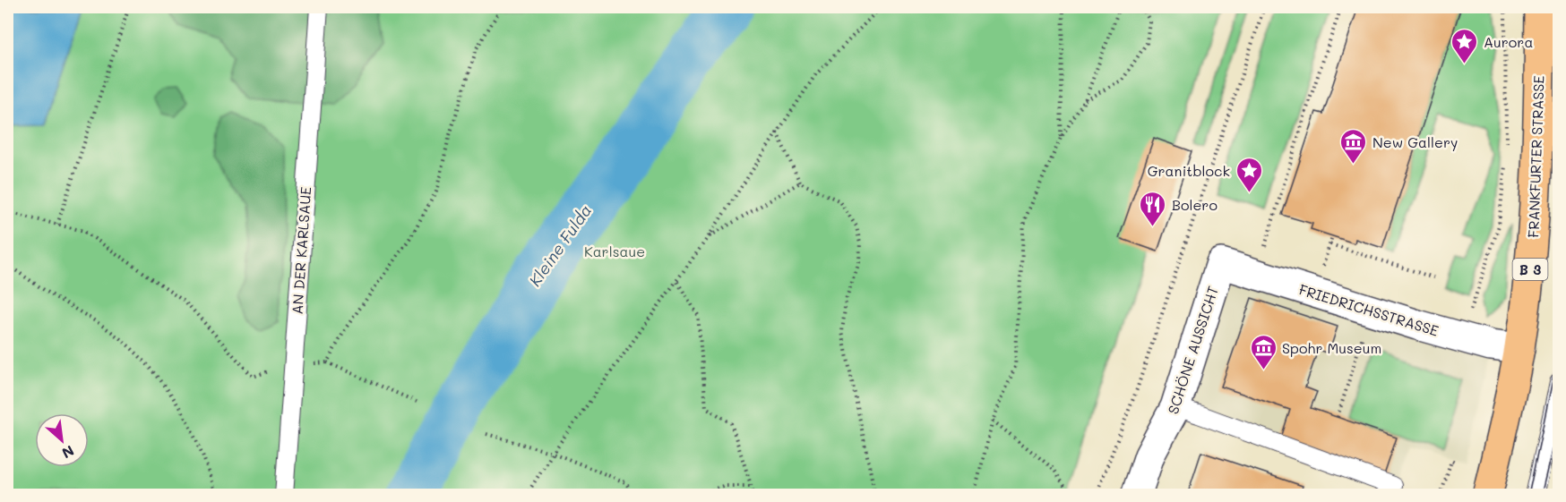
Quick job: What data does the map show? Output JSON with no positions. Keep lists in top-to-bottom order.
{
  "streets": {
    "main road": ["FRANKFURTER STRASSE", "B 3"],
    "street": ["FRIEDRICHSSTRASSE", "SCHÖNE AUSSICHT"],
    "lane": ["AN DER KARLSAUE"]
  },
  "crossings": [
    ["FRANKFURTER STRASSE", "FRIEDRICHSSTRASSE"],
    ["FRIEDRICHSSTRASSE", "SCHÖNE AUSSICHT"]
  ],
  "water": ["Kleine Fulda"],
  "parks": ["Karlsaue"],
  "places": {
    "place": ["Aurora", "Granitblock"],
    "museum": ["New Gallery", "Spohr Museum"],
    "restaurant": ["Bolero"]
  },
  "north": "bottom right"
}
